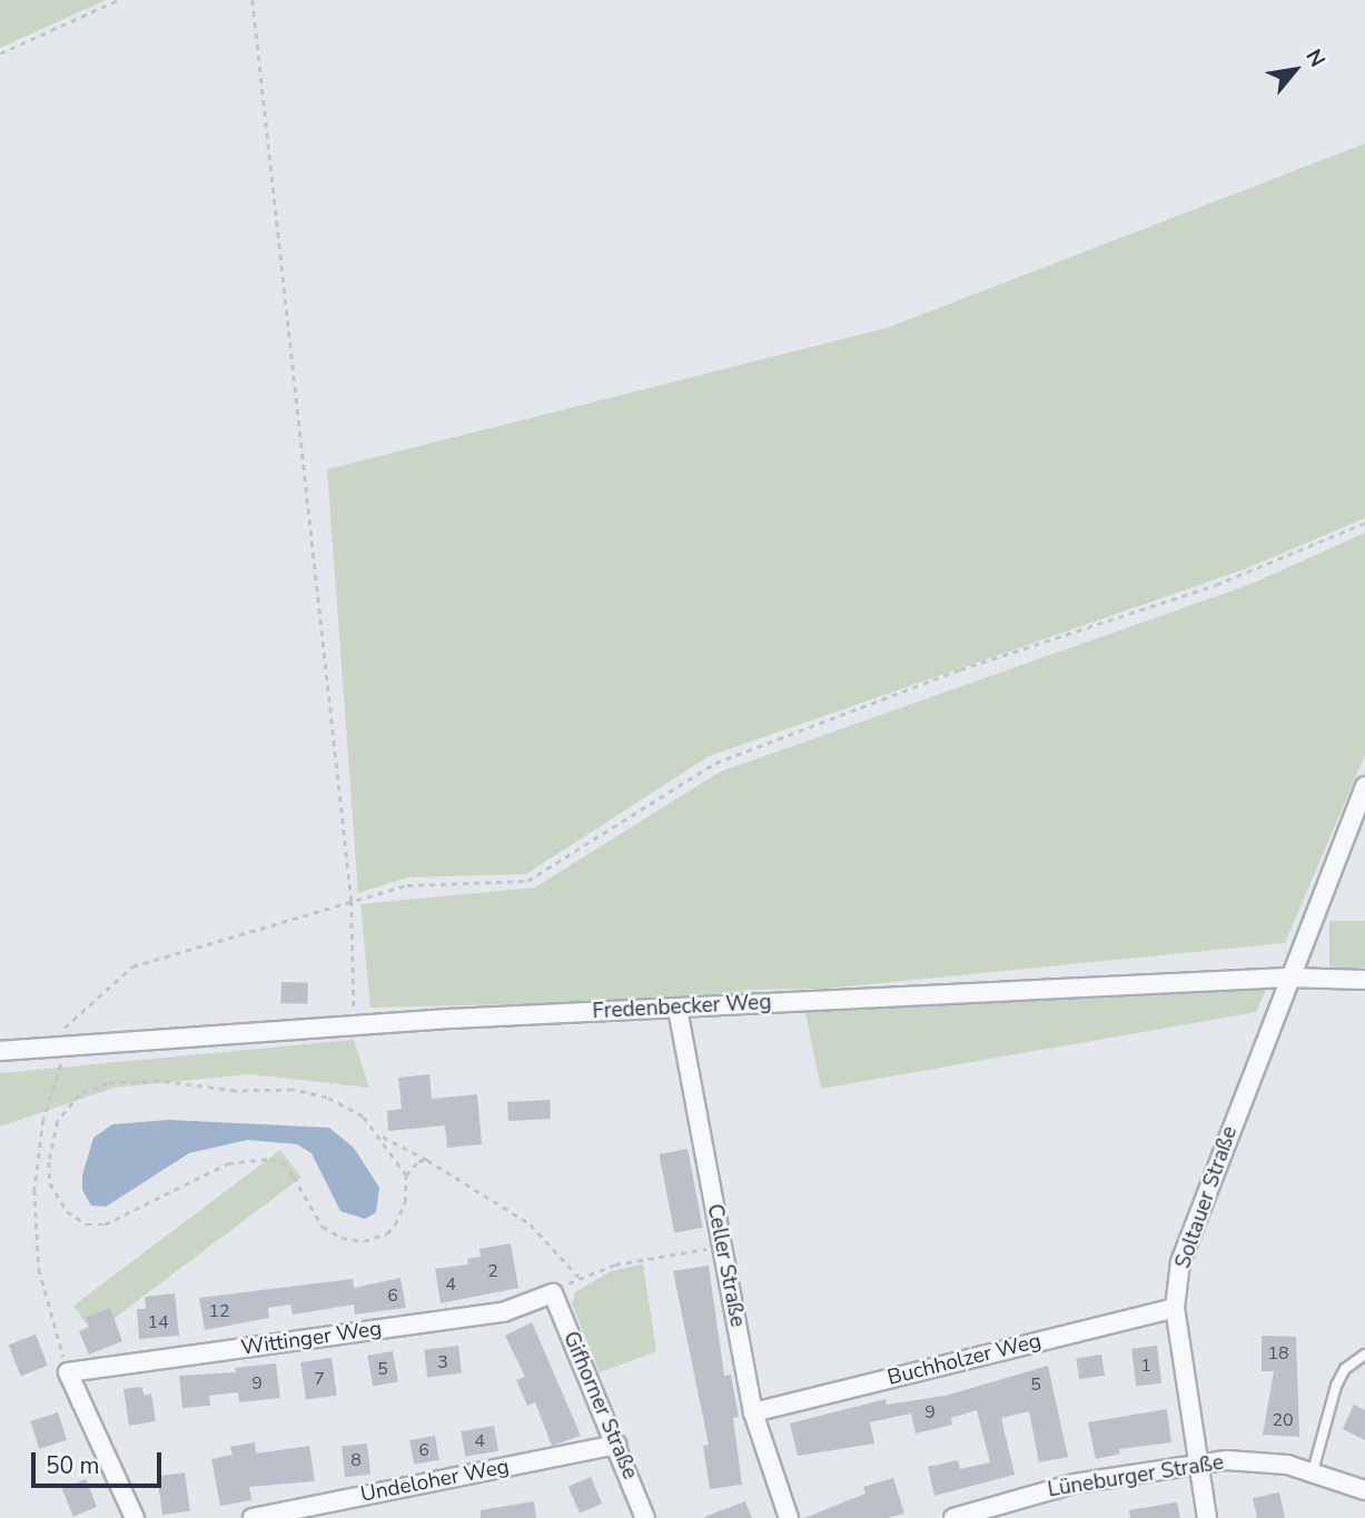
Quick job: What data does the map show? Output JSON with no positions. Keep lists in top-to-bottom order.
{
  "streets": {
    "street": [
      "Fredenbecker Weg",
      "Soltauer Straße",
      "Celler Straße",
      "Wittinger Weg",
      "Buchholzer Weg",
      "Gifhorner Straße",
      "Lüneburger Straße",
      "Undeloher Weg"
    ]
  },
  "crossings": [
    ["Fredenbecker Weg", "Soltauer Straße"],
    ["Fredenbecker Weg", "Celler Straße"],
    ["Soltauer Straße", "Buchholzer Weg"],
    ["Soltauer Straße", "Lüneburger Straße"],
    ["Celler Straße", "Buchholzer Weg"],
    ["Wittinger Weg", "Gifhorner Straße"],
    ["Gifhorner Straße", "Undeloher Weg"]
  ],
  "house_numbers": [
    "2",
    "4",
    "6",
    "12",
    "14",
    "18",
    "3",
    "1",
    "5",
    "7",
    "9",
    "5",
    "9",
    "20",
    "4",
    "6",
    "8"
  ],
  "scale_bar": "50 m",
  "north": "top right"
}
